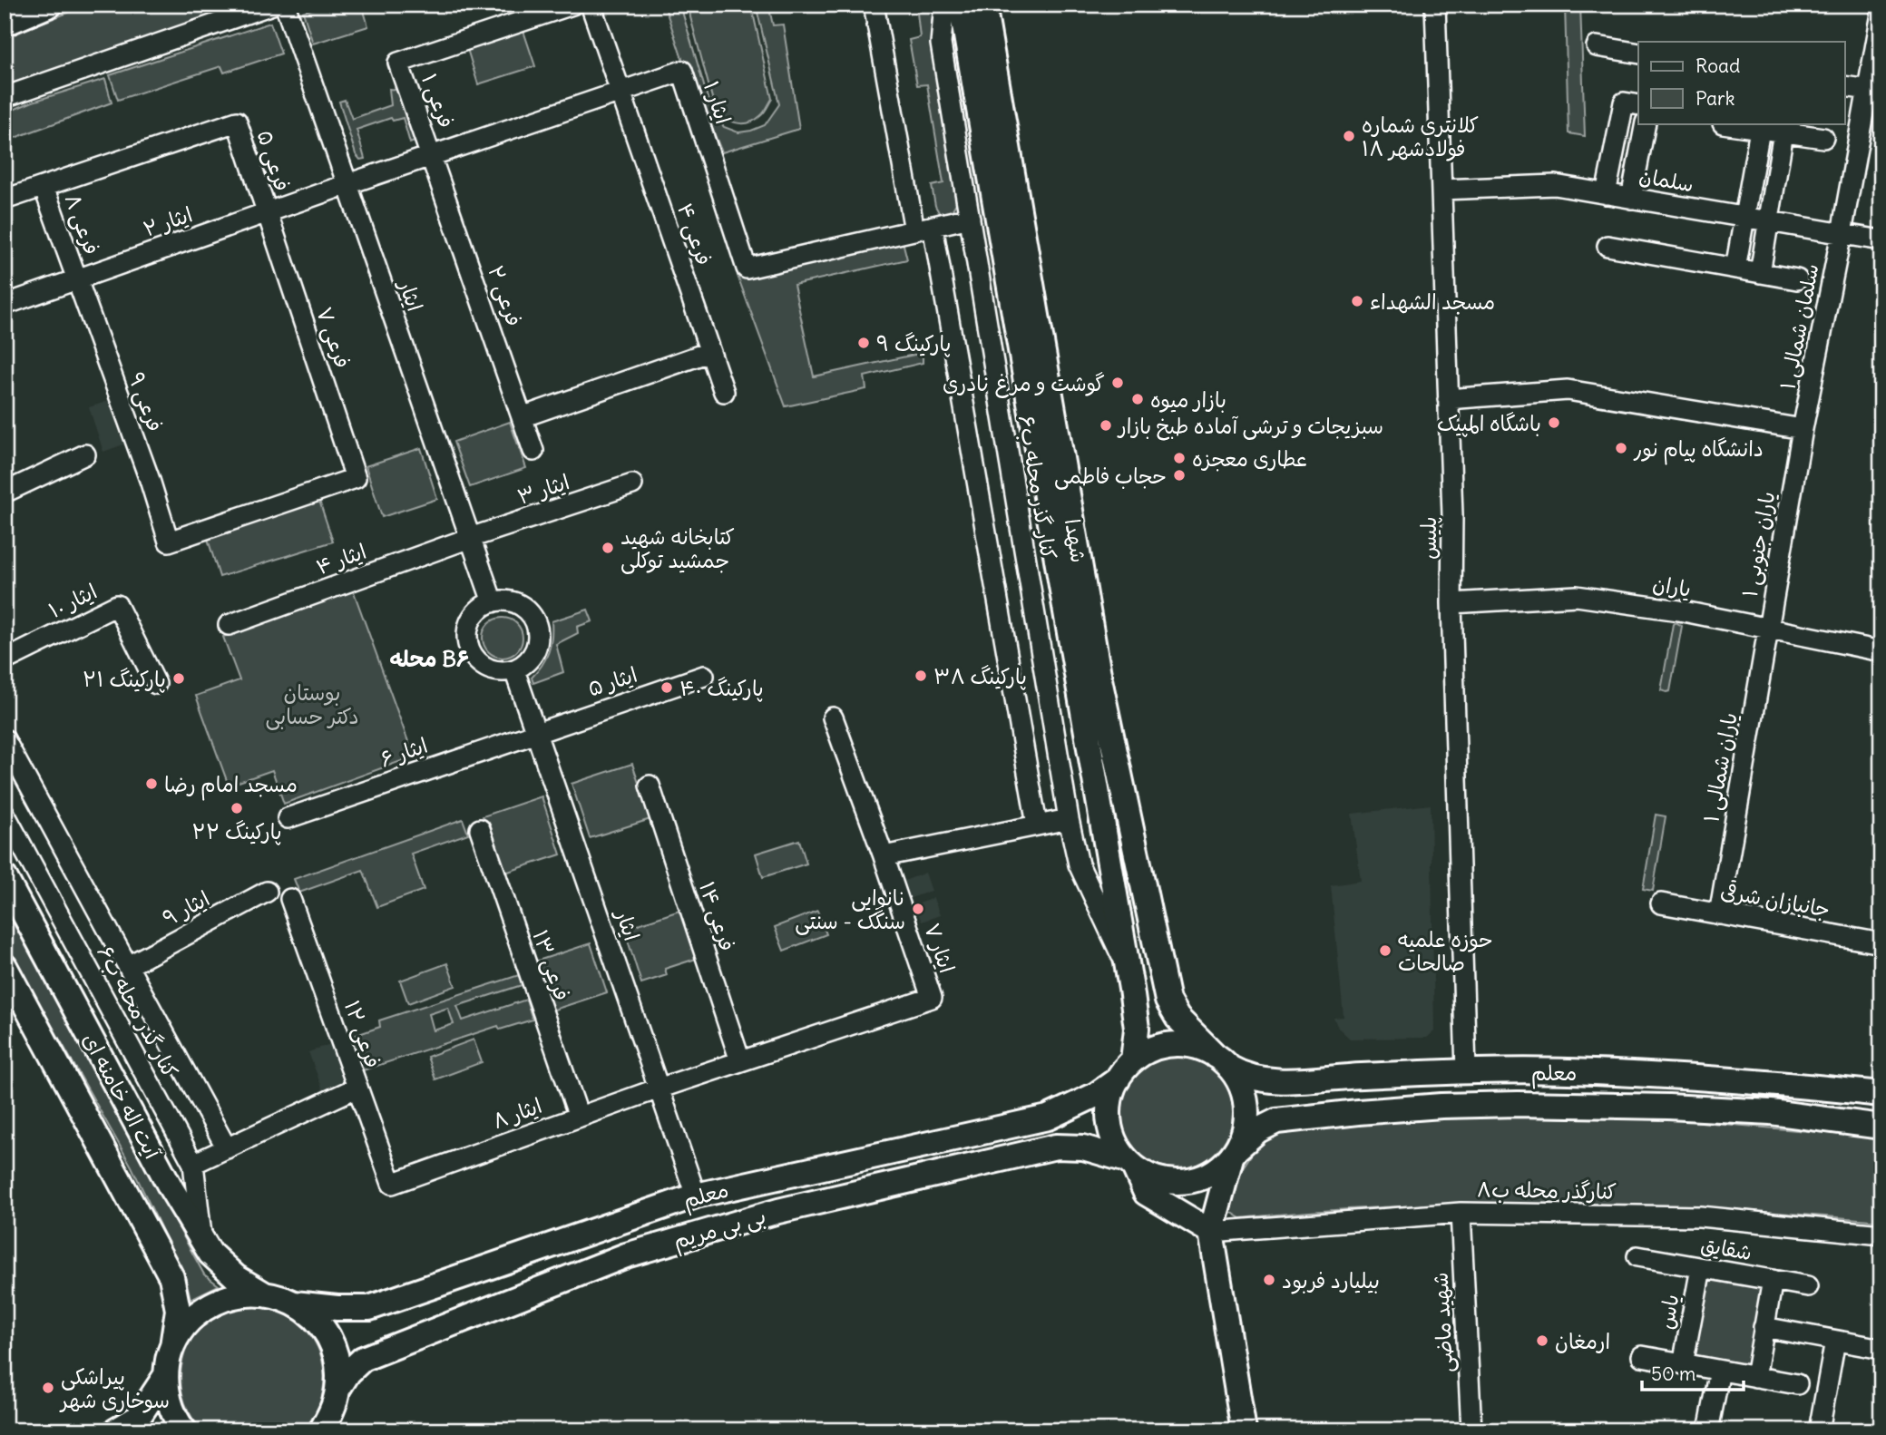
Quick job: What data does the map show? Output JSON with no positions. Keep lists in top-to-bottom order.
{
  "streets": {
    "main road": [
      "شهدا",
      "معلم",
      "آیت اله خامنه ای",
      "بی بی مریم"
    ],
    "street": [
      "فرعی ۱",
      "ایثار ۱",
      "فرعی ۵",
      "سلمان",
      "ایثار ۲",
      "فرعی ۸",
      "فرعی ۴",
      "ایثار",
      "فرعی ۲",
      "سلمان شمالی ۱",
      "فرعی ۷",
      "فرعی ۹",
      "کنار گذر محله ب۶",
      "ایثار ۳",
      "پلیس",
      "یاران جنوبی ۱",
      "ایثار ۴",
      "یاران",
      "ایثار ۱۰",
      "ایثار ۵",
      "ایثار ۶",
      "یاران شمالی ۱",
      "جانبازان شرقی",
      "ایثار ۹",
      "فرعی ۱۴",
      "ایثار ۷",
      "فرعی ۱۳",
      "فرعی ۱۲",
      "ایثار ۸",
      "کنارگذر محله ب۸",
      "شقایق",
      "یاس",
      "شهید ماضی"
    ]
  },
  "crossings": [
    ["فرعی ۱", "ایثار ۱"],
    ["فرعی ۱", "فرعی ۲"],
    ["ایثار ۱", "ایثار ۲"],
    ["ایثار ۱", "فرعی ۴"],
    ["ایثار ۱", "ایثار"],
    ["ایثار ۱", "فرعی ۲"],
    ["ایثار ۱", "کنار گذر محله ب۶"],
    ["فرعی ۵", "ایثار ۲"],
    ["فرعی ۵", "فرعی ۸"],
    ["فرعی ۵", "فرعی ۷"],
    ["سلمان", "سلمان شمالی ۱"],
    ["سلمان", "پلیس"],
    ["ایثار ۲", "فرعی ۸"],
    ["ایثار ۲", "ایثار"],
    ["ایثار ۲", "فرعی ۷"],
    ["ایثار ۲", "فرعی ۹"],
    ["فرعی ۸", "فرعی ۹"],
    ["ایثار", "ایثار ۳"],
    ["ایثار", "ایثار ۴"],
    ["ایثار", "ایثار ۵"],
    ["ایثار", "ایثار ۶"],
    ["ایثار", "ایثار ۷"],
    ["ایثار", "معلم"],
    ["ایثار", "ایثار ۸"],
    ["سلمان شمالی ۱", "یاران جنوبی ۱"],
    ["فرعی ۷", "فرعی ۹"],
    ["کنار گذر محله ب۶", "شهدا"],
    ["کنار گذر محله ب۶", "آیت اله خامنه ای"],
    ["ایثار ۳", "ایثار ۴"],
    ["پلیس", "یاران"],
    ["پلیس", "معلم"],
    ["شهدا", "معلم"],
    ["شهدا", "بی بی مریم"],
    ["یاران جنوبی ۱", "یاران"],
    ["یاران جنوبی ۱", "یاران شمالی ۱"],
    ["یاران", "یاران شمالی ۱"],
    ["ایثار ۵", "ایثار ۶"],
    ["یاران شمالی ۱", "جانبازان شرقی"],
    ["فرعی ۱۴", "ایثار ۷"],
    ["ایثار ۷", "ایثار ۸"],
    ["فرعی ۱۳", "ایثار ۸"],
    ["فرعی ۱۲", "ایثار ۸"],
    ["معلم", "بی بی مریم"],
    ["کنارگذر محله ب۸", "شهید ماضی"],
    ["شقایق", "یاس"]
  ],
  "districts": ["محله B۶"],
  "parks": ["بوستان دکتر حسابی"],
  "places": [
    "کلانتری شماره ۱۸ فولادشهر",
    "مسجد الشهداء",
    "پارکینگ ۹",
    "گوشت و مرغ نادری",
    "بازار میوه",
    "باشگاه المپیک",
    "سبزیجات و ترشی آماده طبخ بازار",
    "دانشگاه پیام نور",
    "عطاری معجزه",
    "حجاب فاطمی",
    "کتابخانه شهید جمشید توکلی",
    "پارکینگ ۳۸",
    "پارکینگ ۲۱",
    "پارکینگ ۴۰",
    "مسجد امام رضا",
    "پارکینگ ۲۲",
    "نانوایی سنگک - سنتی",
    "حوزه علمیه صالحات",
    "بیلیارد فربود",
    "ارمغان",
    "پیراشکی سوخاری شهر"
  ],
  "legend": ["Road", "Park"],
  "scale_bar": "50 m"
}
